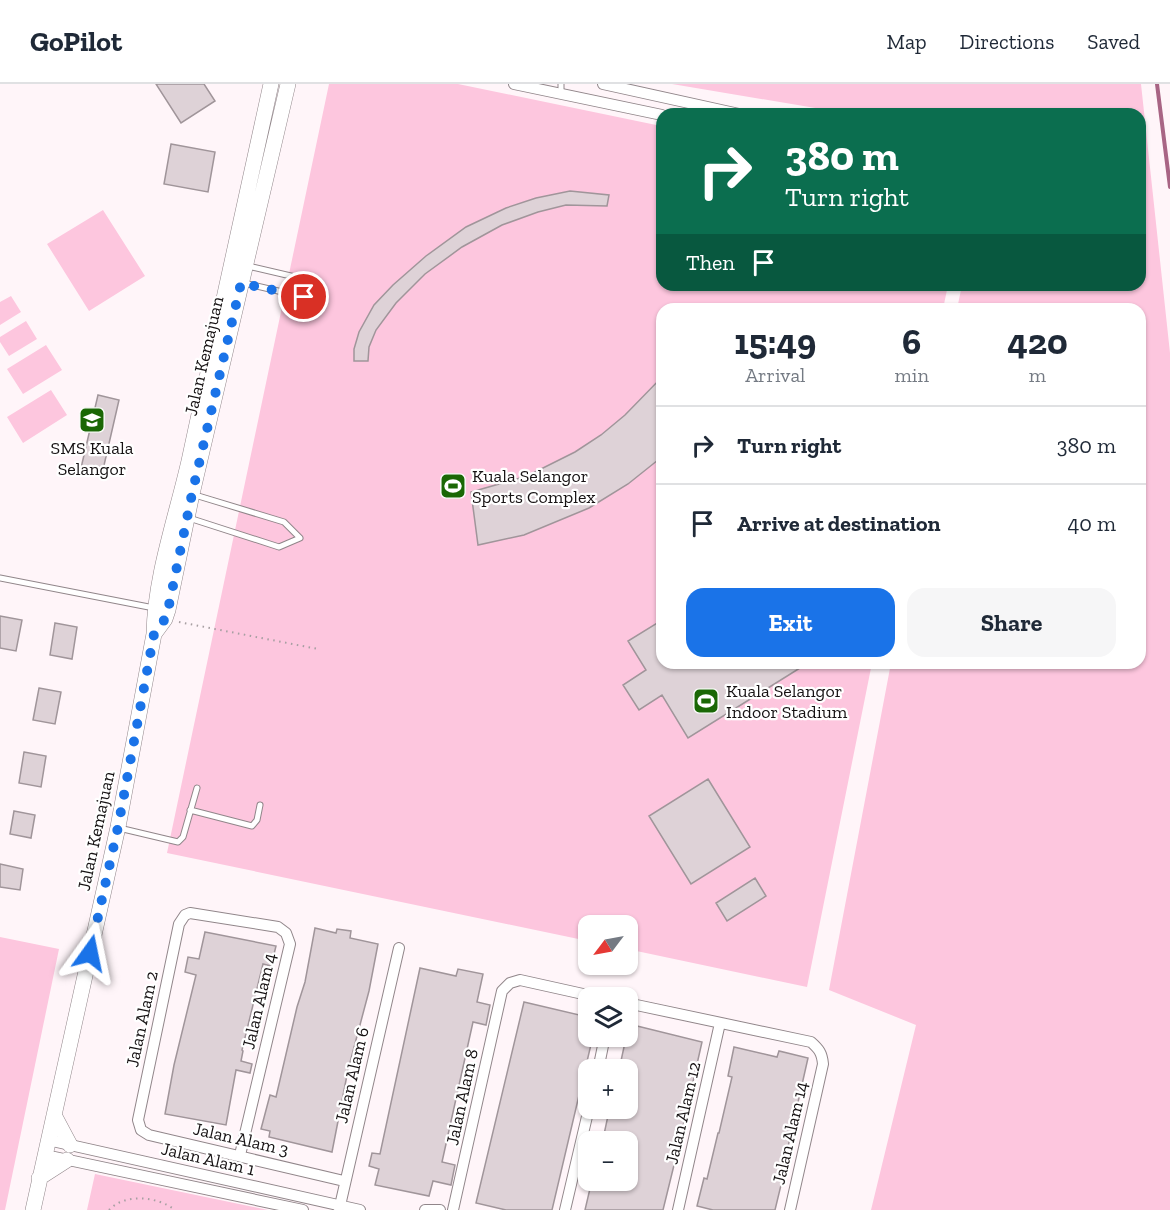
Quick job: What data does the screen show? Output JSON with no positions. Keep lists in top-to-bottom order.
{
  "streets": {
    "street": [
      "Jalan Kemajuan",
      "Jalan Alam 4",
      "Jalan Alam 2",
      "Jalan Alam 6",
      "Jalan Alam 8",
      "Jalan Alam 12",
      "Jalan Alam 14",
      "Jalan Alam 3",
      "Jalan Alam 1"
    ]
  },
  "crossings": [
    ["Jalan Kemajuan", "Jalan Alam 1"],
    ["Jalan Alam 4", "Jalan Alam 2"],
    ["Jalan Alam 4", "Jalan Alam 3"],
    ["Jalan Alam 2", "Jalan Alam 3"],
    ["Jalan Alam 6", "Jalan Alam 3"],
    ["Jalan Alam 6", "Jalan Alam 1"],
    ["Jalan Alam 12", "Jalan Alam 14"]
  ],
  "places": {
    "school or university": ["SMS Kuala Selangor"],
    "sports": ["Kuala Selangor Sports Complex", "Kuala Selangor Indoor Stadium"]
  },
  "north": "bottom left",
  "page": {
    "header": "GoPilot",
    "nav": ["Map", "Directions", "Saved"],
    "turn": ["380 m", "Turn right"],
    "then": "Then",
    "eta": [
      "15:49",
      "Arrival",
      "6",
      "min",
      "420",
      "m"
    ],
    "list": [
      {
        "name": "Turn right",
        "value": "380 m"
      },
      {
        "name": "Arrive at destination",
        "value": "40 m"
      }
    ],
    "buttons": ["Exit", "Share"],
    "map_buttons": ["+", "−"]
  }
}
